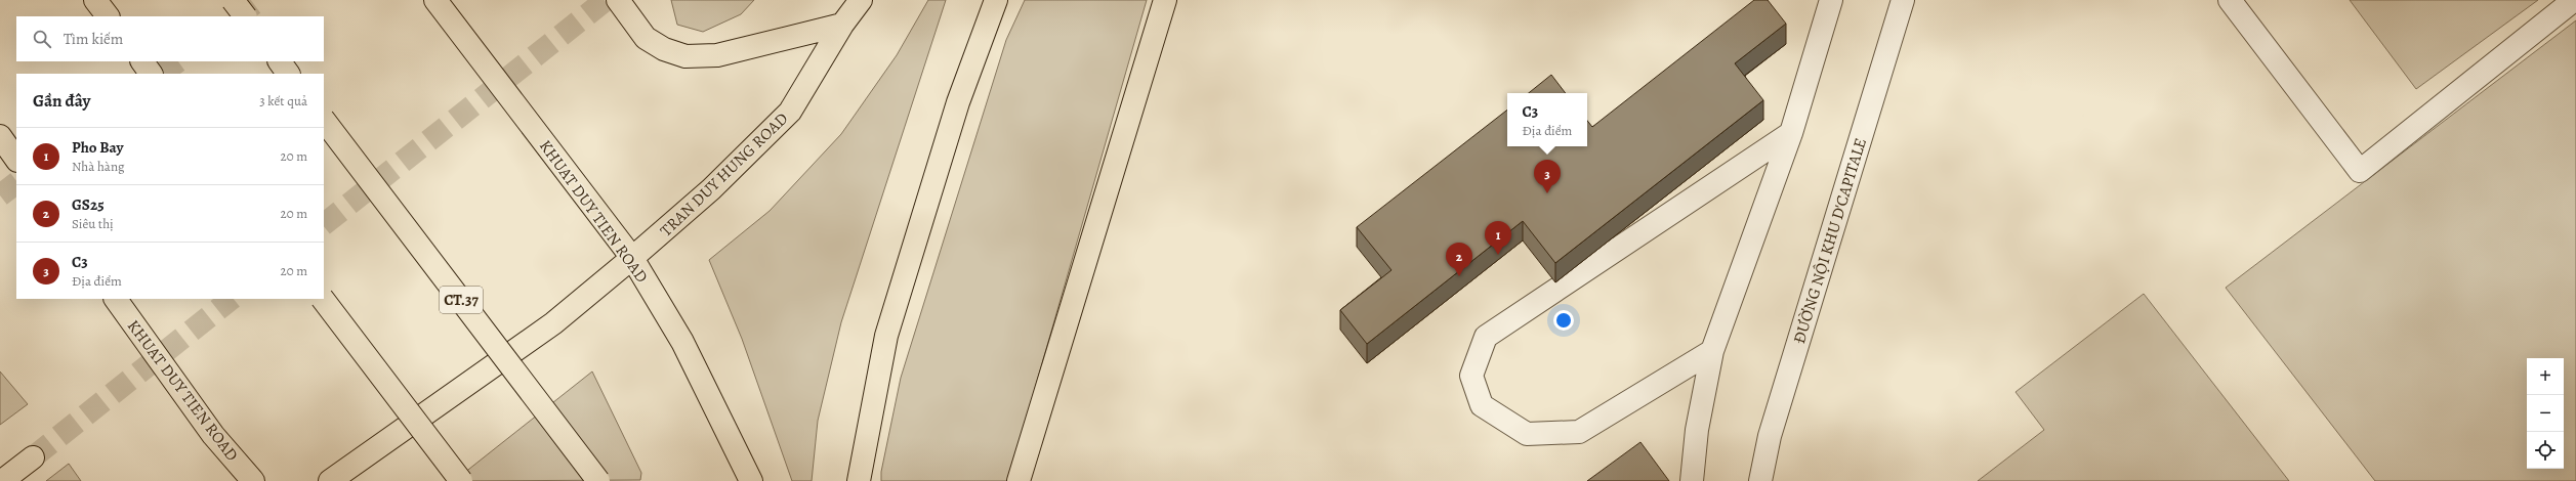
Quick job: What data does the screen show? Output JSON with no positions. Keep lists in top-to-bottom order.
{
  "streets": {
    "main road": ["TRAN DUY HUNG ROAD", "KHUAT DUY TIEN ROAD", "CT.37"],
    "street": ["ĐƯỜNG NỘI KHU D'CAPITALE"]
  },
  "crossings": [
    ["TRAN DUY HUNG ROAD", "KHUAT DUY TIEN ROAD"]
  ],
  "page": {
    "search": "Tìm kiếm",
    "heading": ["Gần đây", "3 kết quả"],
    "popup": ["C3", "Địa điểm"],
    "list": [
      {
        "mark": "1",
        "name": "Pho Bay",
        "note": "Nhà hàng",
        "value": "20 m"
      },
      {
        "mark": "2",
        "name": "GS25",
        "note": "Siêu thị",
        "value": "20 m"
      },
      {
        "mark": "3",
        "name": "C3",
        "note": "Địa điểm",
        "value": "20 m"
      }
    ],
    "pins": ["3", "1", "2"],
    "map_buttons": ["+", "−"]
  }
}
